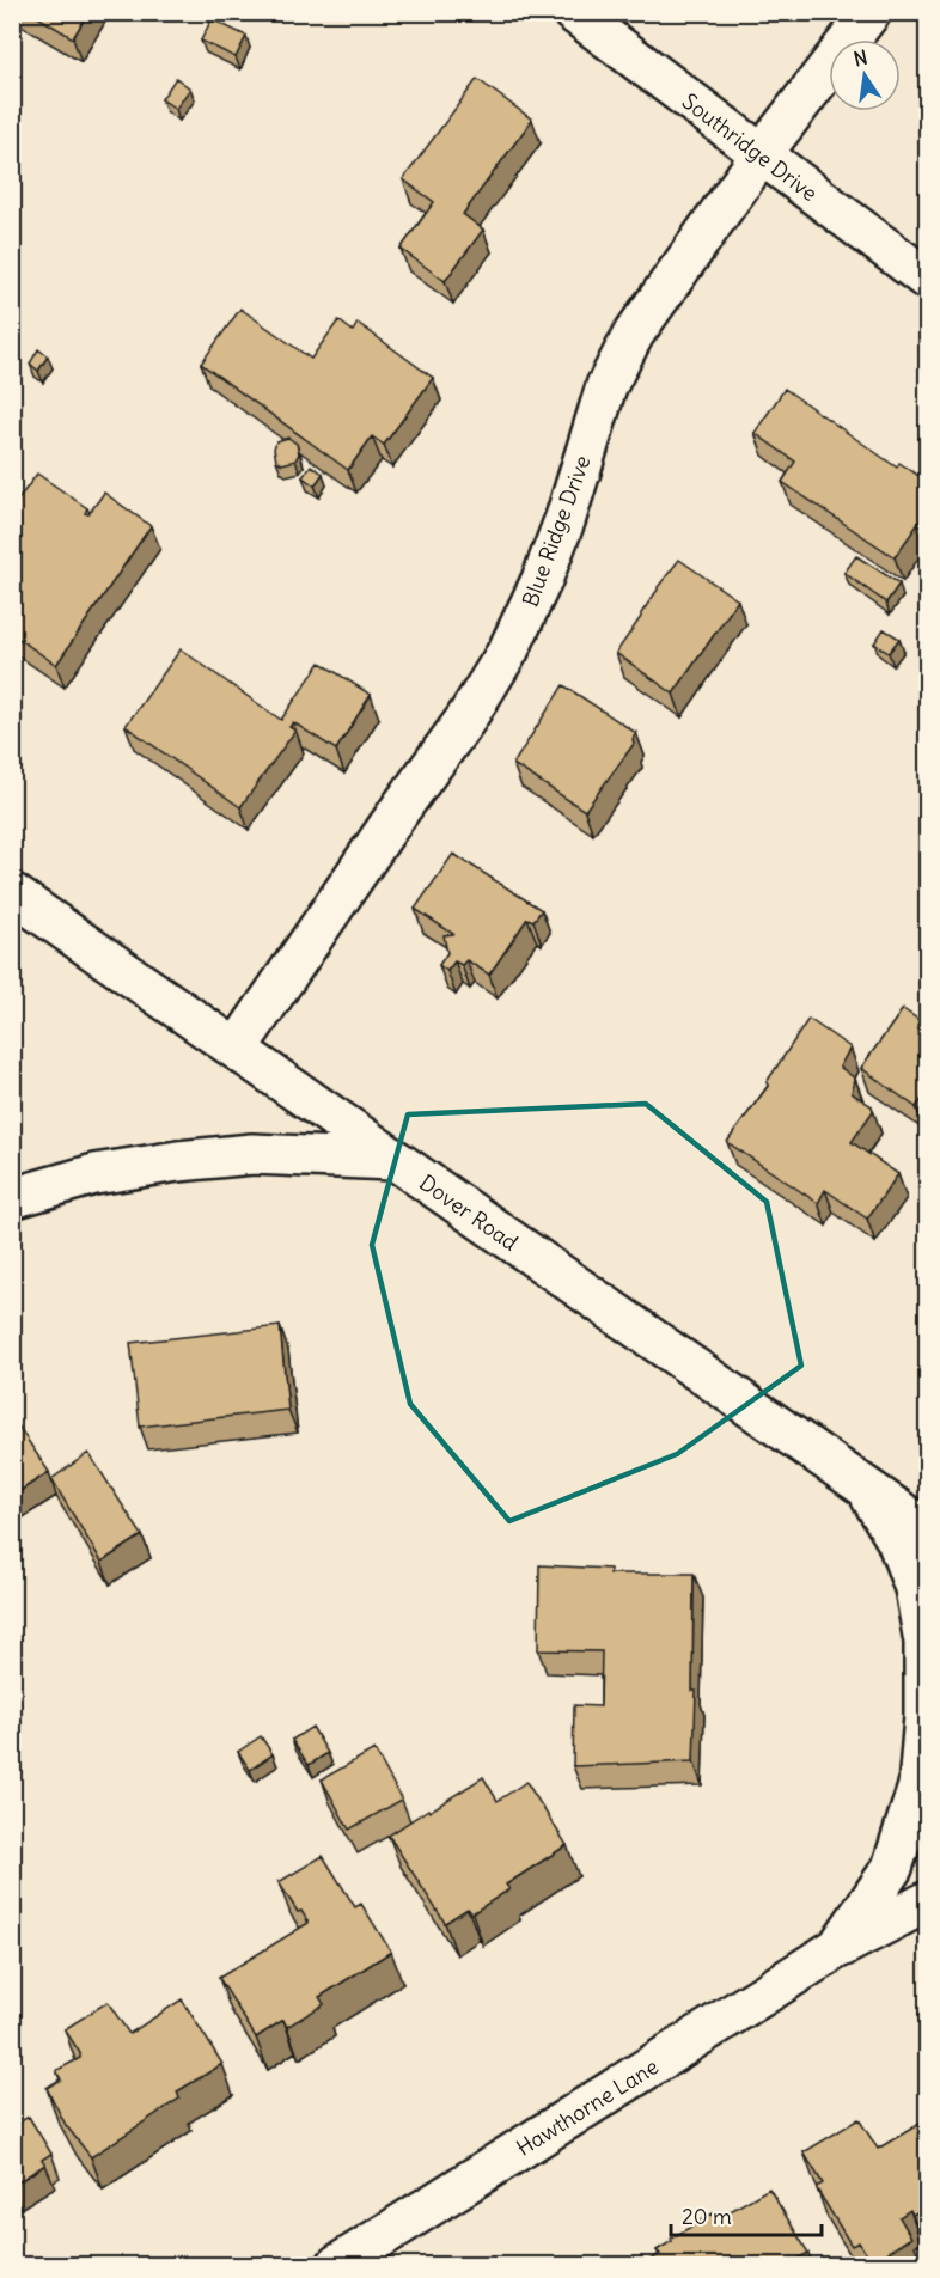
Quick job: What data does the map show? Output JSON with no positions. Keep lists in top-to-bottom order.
{
  "streets": {
    "street": [
      "Southridge Drive",
      "Blue Ridge Drive",
      "Dover Road",
      "Hawthorne Lane"
    ]
  },
  "crossings": [
    ["Southridge Drive", "Blue Ridge Drive"],
    ["Blue Ridge Drive", "Dover Road"],
    ["Dover Road", "Hawthorne Lane"]
  ],
  "scale_bar": "20 m",
  "north": "top"
}
